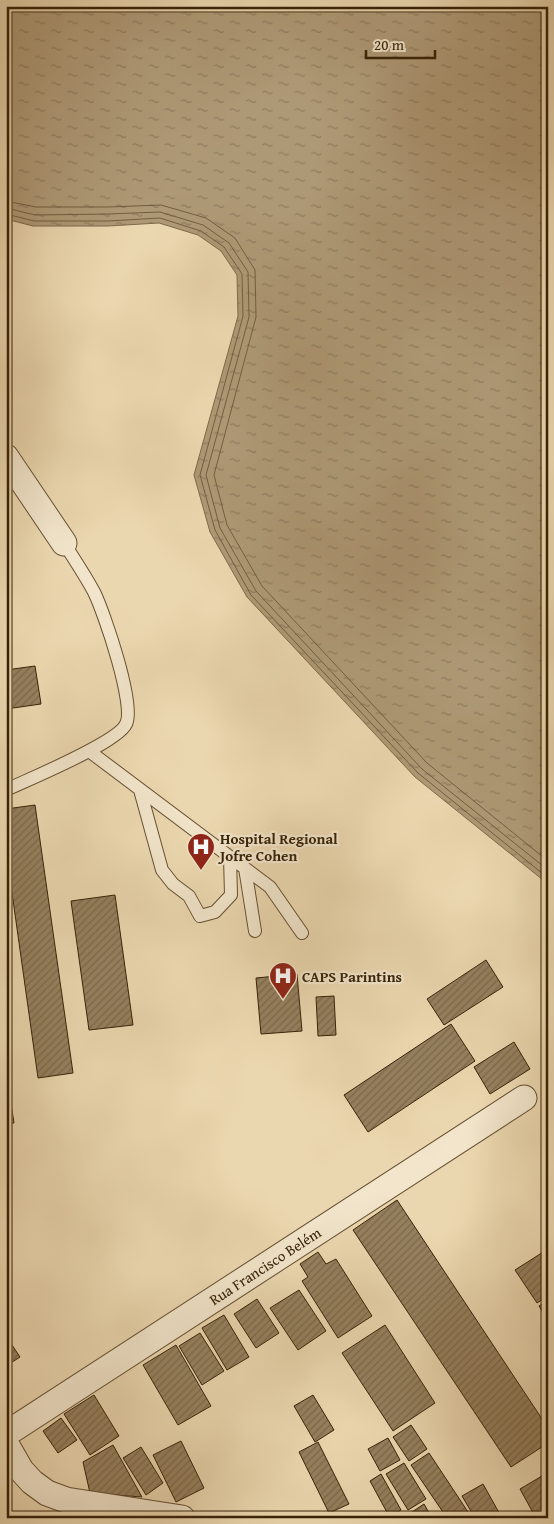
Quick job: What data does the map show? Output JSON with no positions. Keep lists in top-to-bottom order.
{
  "streets": {
    "street": ["Rua Francisco Belém"]
  },
  "places": {
    "hospital": ["Hospital Regional Jofre Cohen", "CAPS Parintins"]
  },
  "scale_bar": "20 m"
}
